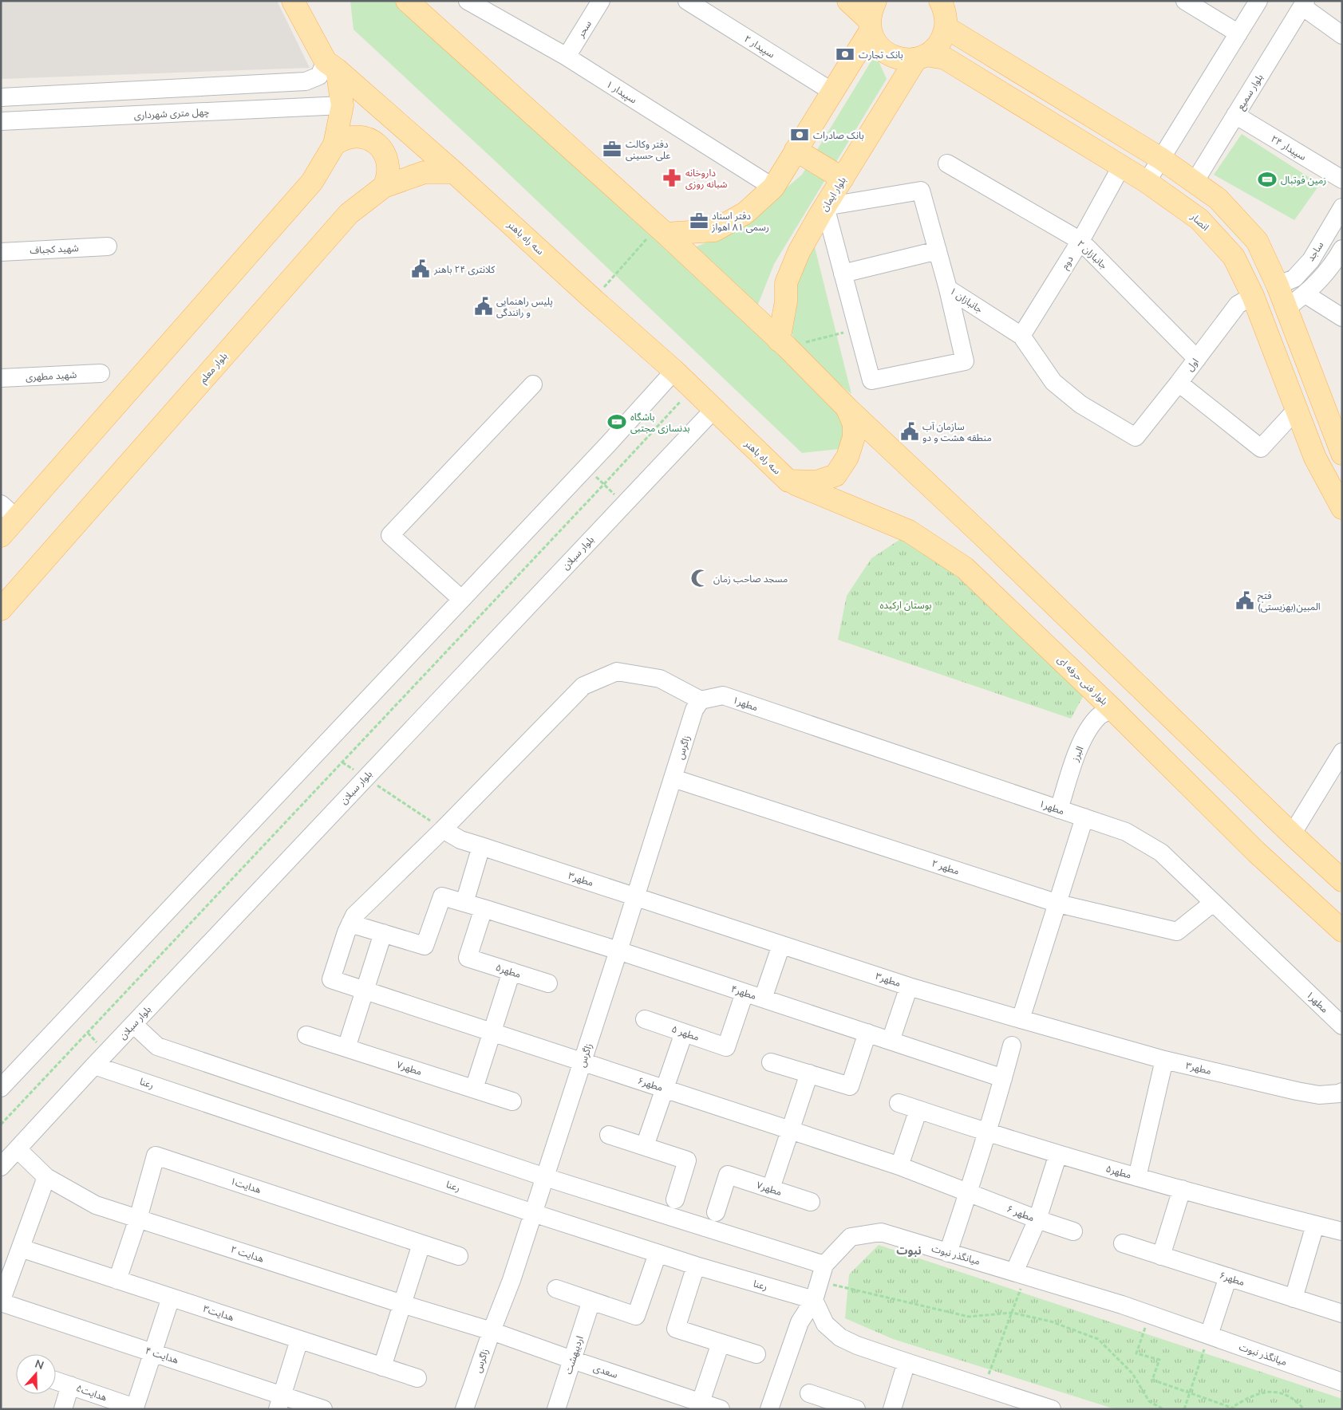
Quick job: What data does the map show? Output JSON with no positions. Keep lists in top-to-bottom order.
{
  "streets": {
    "main road": [
      "بلوار ایمان",
      "انصار",
      "سه راه باهنر",
      "بلوار معلم",
      "بلوار فنی حرفه ای"
    ],
    "street": [
      "سحر",
      "سپیدار ۲",
      "سپیدار ۱",
      "بلوار سمیع",
      "چهل متری شهرداری",
      "سپیدار ۲۴",
      "شهید کجباف",
      "ساجد",
      "جانبازان ۲",
      "دوم",
      "جانبازان ۱",
      "اول",
      "شهید مطهری",
      "بلوار سبلان",
      "مطهر۱",
      "زاگرس",
      "البرز",
      "مطهر ۲",
      "مطهر۳",
      "مطهر۵",
      "مطهر۴",
      "مطهر ۵",
      "مطهر۷",
      "رعنا",
      "مطهر۶",
      "هدایت۱",
      "مطهر ۶",
      "هدایت ۲",
      "میانگذر نبوت",
      "هدایت۳",
      "هدایت ۴",
      "اردیبهشت",
      "سعدی",
      "هدایت۵"
    ]
  },
  "crossings": [
    ["سحر", "سپیدار ۱"],
    ["بلوار سمیع", "سپیدار ۲۴"],
    ["بلوار ایمان", "انصار"],
    ["بلوار ایمان", "سه راه باهنر"],
    ["بلوار ایمان", "جانبازان ۱"],
    ["انصار", "دوم"],
    ["انصار", "اول"],
    ["سه راه باهنر", "بلوار معلم"],
    ["سه راه باهنر", "بلوار سبلان"],
    ["سه راه باهنر", "بلوار فنی حرفه ای"],
    ["جانبازان ۲", "دوم"],
    ["جانبازان ۲", "اول"],
    ["دوم", "جانبازان ۱"],
    ["جانبازان ۱", "اول"],
    ["بلوار سبلان", "رعنا"],
    ["بلوار سبلان", "هدایت ۲"],
    ["بلوار فنی حرفه ای", "البرز"],
    ["مطهر۱", "زاگرس"],
    ["مطهر۱", "البرز"],
    ["مطهر۱", "مطهر ۲"],
    ["زاگرس", "مطهر ۲"],
    ["زاگرس", "مطهر۳"],
    ["زاگرس", "مطهر۴"],
    ["زاگرس", "رعنا"],
    ["زاگرس", "مطهر۶"],
    ["زاگرس", "هدایت ۲"],
    ["زاگرس", "سعدی"],
    ["مطهر۵", "مطهر۴"],
    ["مطهر۴", "مطهر ۵"],
    ["رعنا", "میانگذر نبوت"],
    ["مطهر۶", "مطهر ۶"],
    ["هدایت۱", "هدایت ۲"],
    ["هدایت۱", "هدایت۳"],
    ["هدایت ۲", "سعدی"],
    ["هدایت ۴", "هدایت۵"],
    ["اردیبهشت", "سعدی"]
  ],
  "districts": ["نبوت"],
  "parks": ["بوستان ارکیده"],
  "places": {
    "bank": ["بانک تجارت", "بانک صادرات"],
    "office": ["دفتر وکالت علی حسینی", "دفتر اسناد رسمی ۸۱ اهواز"],
    "pharmacy": ["داروخانه شبانه روزی"],
    "sports": ["زمین فوتبال", "باشگاه بدنسازی مجتبی"],
    "public building": [
      "کلانتری ۲۴ باهنر",
      "پلیس راهنمایی و رانندگی",
      "سازمان آب منطقه هشت و دو",
      "فتح المبین(بهزیستی)"
    ],
    "mosque": ["مسجد صاحب زمان"]
  },
  "north": "top"
}
